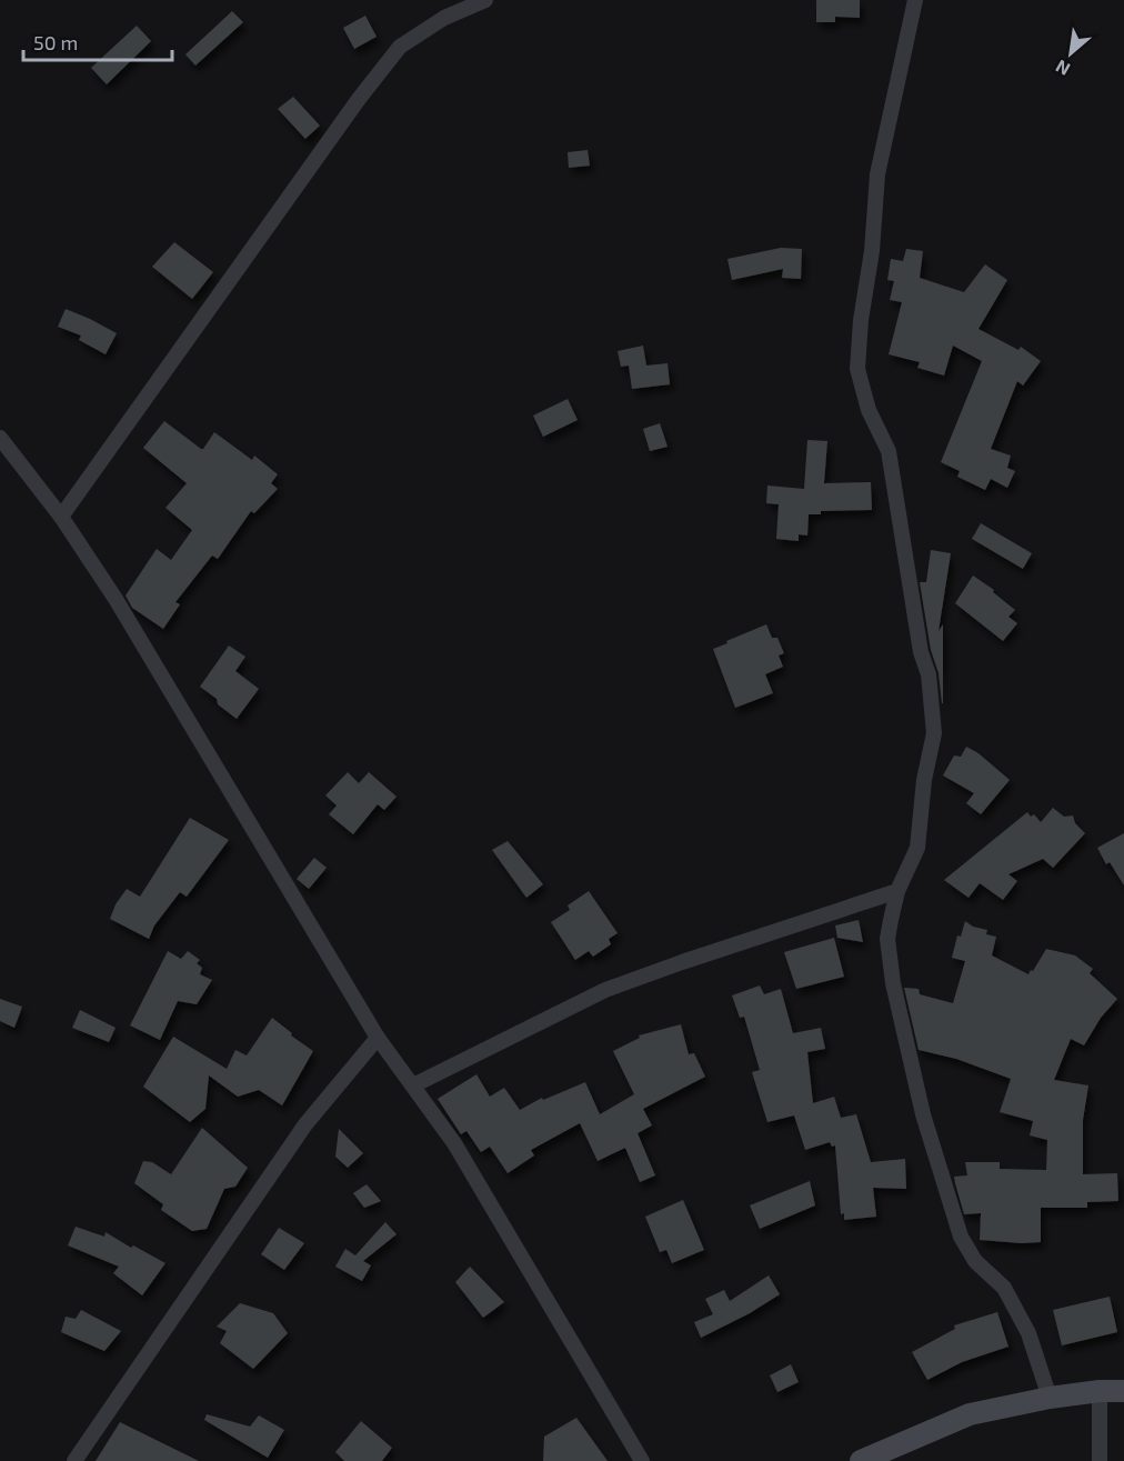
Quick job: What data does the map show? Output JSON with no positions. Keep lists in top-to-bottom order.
{
  "scale_bar": "50 m",
  "north": "bottom left"
}
